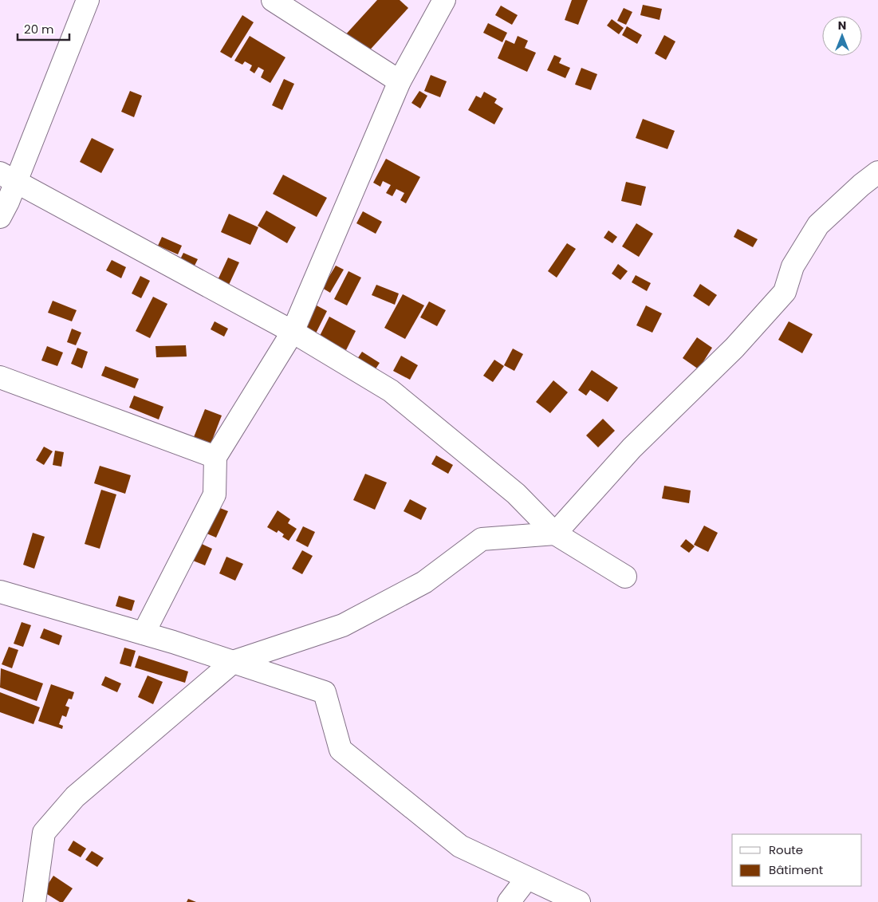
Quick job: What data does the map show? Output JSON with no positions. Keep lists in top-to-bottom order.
{
  "legend": ["Route", "Bâtiment"],
  "scale_bar": "20 m",
  "north": "top"
}
